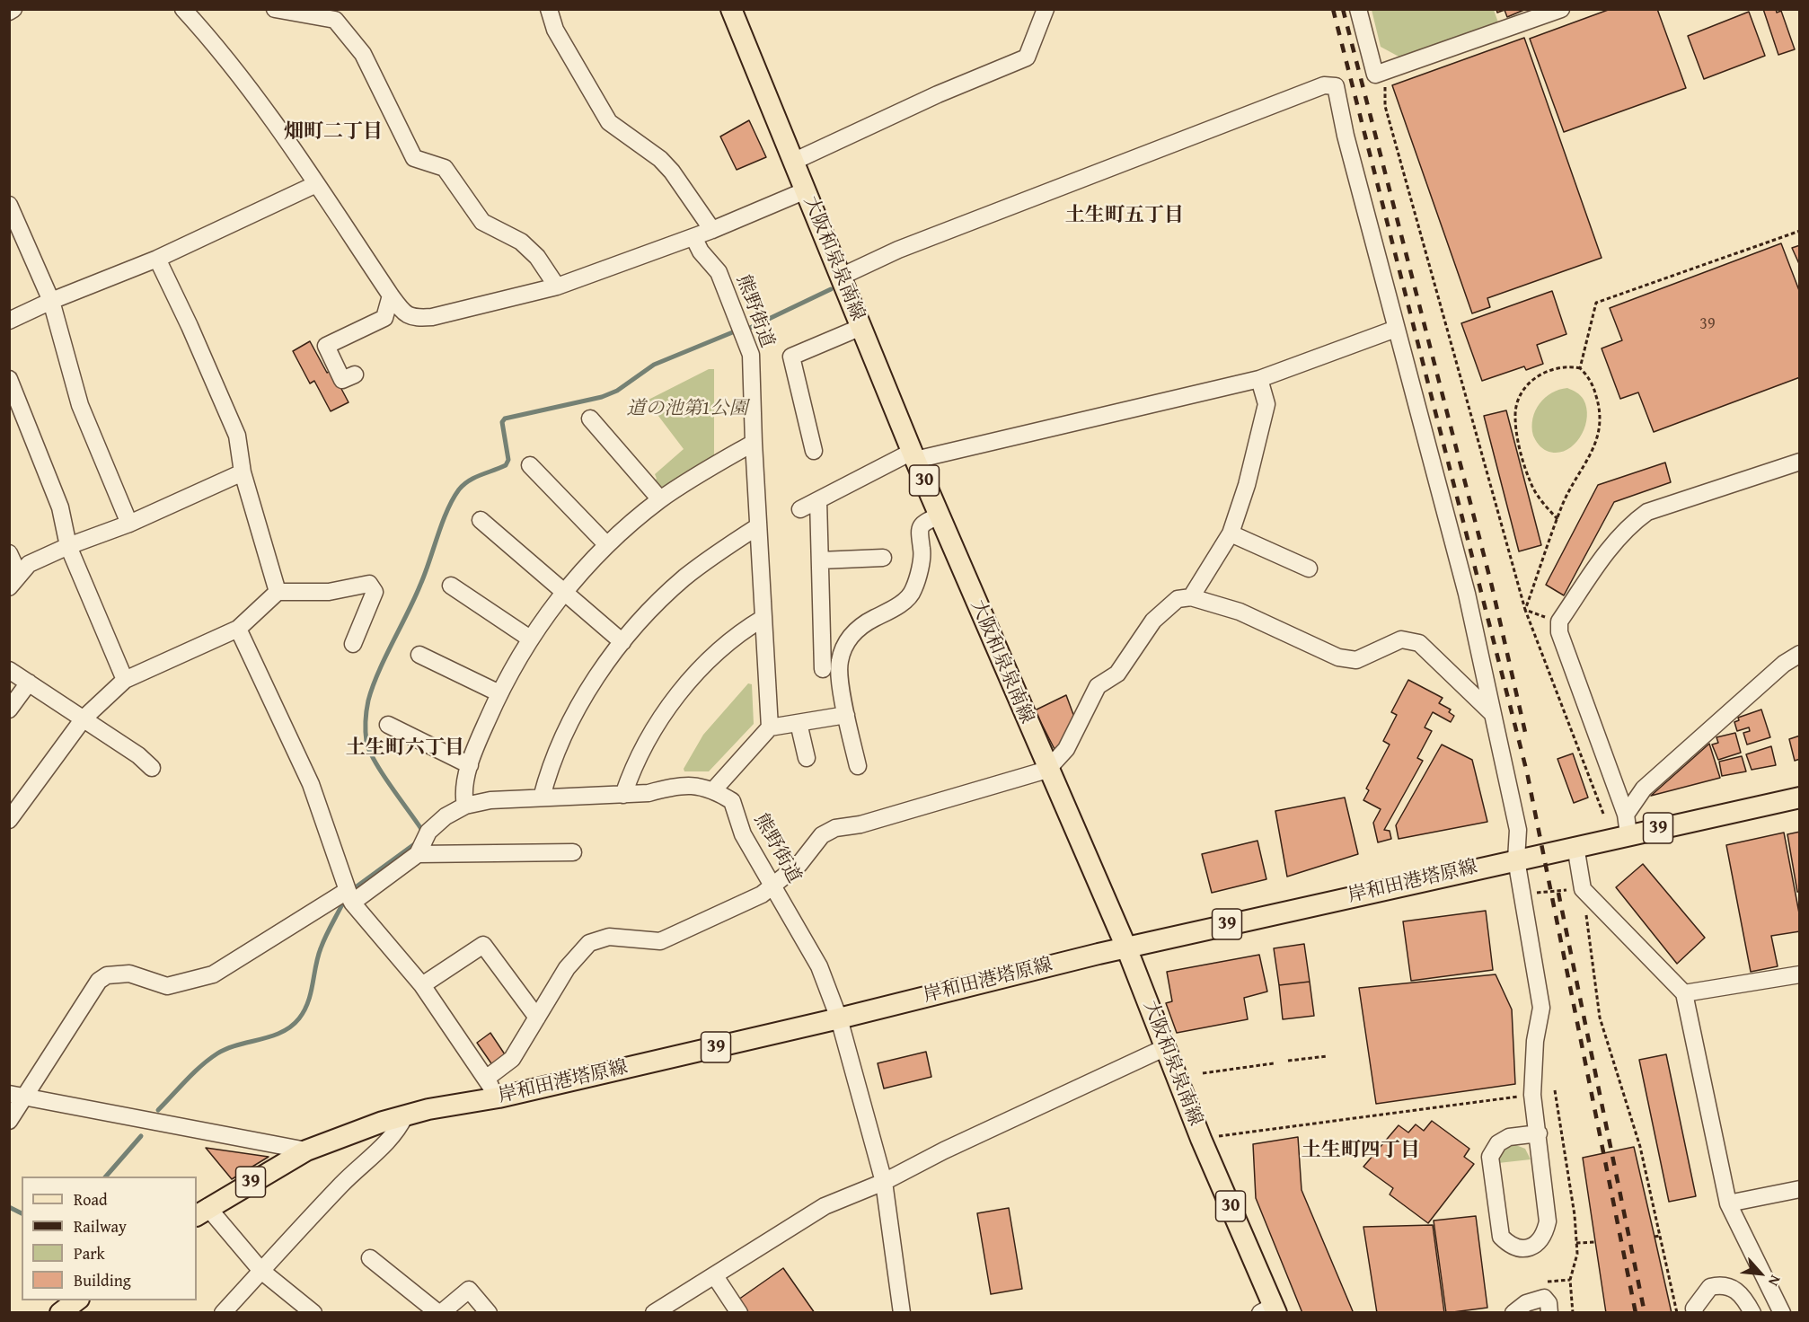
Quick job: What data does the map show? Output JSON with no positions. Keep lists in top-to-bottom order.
{
  "streets": {
    "main road": [
      "大阪和泉泉南線",
      "30",
      "39",
      "岸和田港塔原線"
    ],
    "street": ["熊野街道"]
  },
  "crossings": [
    ["大阪和泉泉南線", "岸和田港塔原線"],
    ["熊野街道", "岸和田港塔原線"]
  ],
  "districts": [
    "畑町二丁目",
    "土生町五丁目",
    "土生町六丁目",
    "土生町四丁目"
  ],
  "parks": ["道の池第1公園"],
  "house_numbers": ["39"],
  "legend": [
    "Road",
    "Railway",
    "Park",
    "Building"
  ],
  "north": "bottom right"
}
